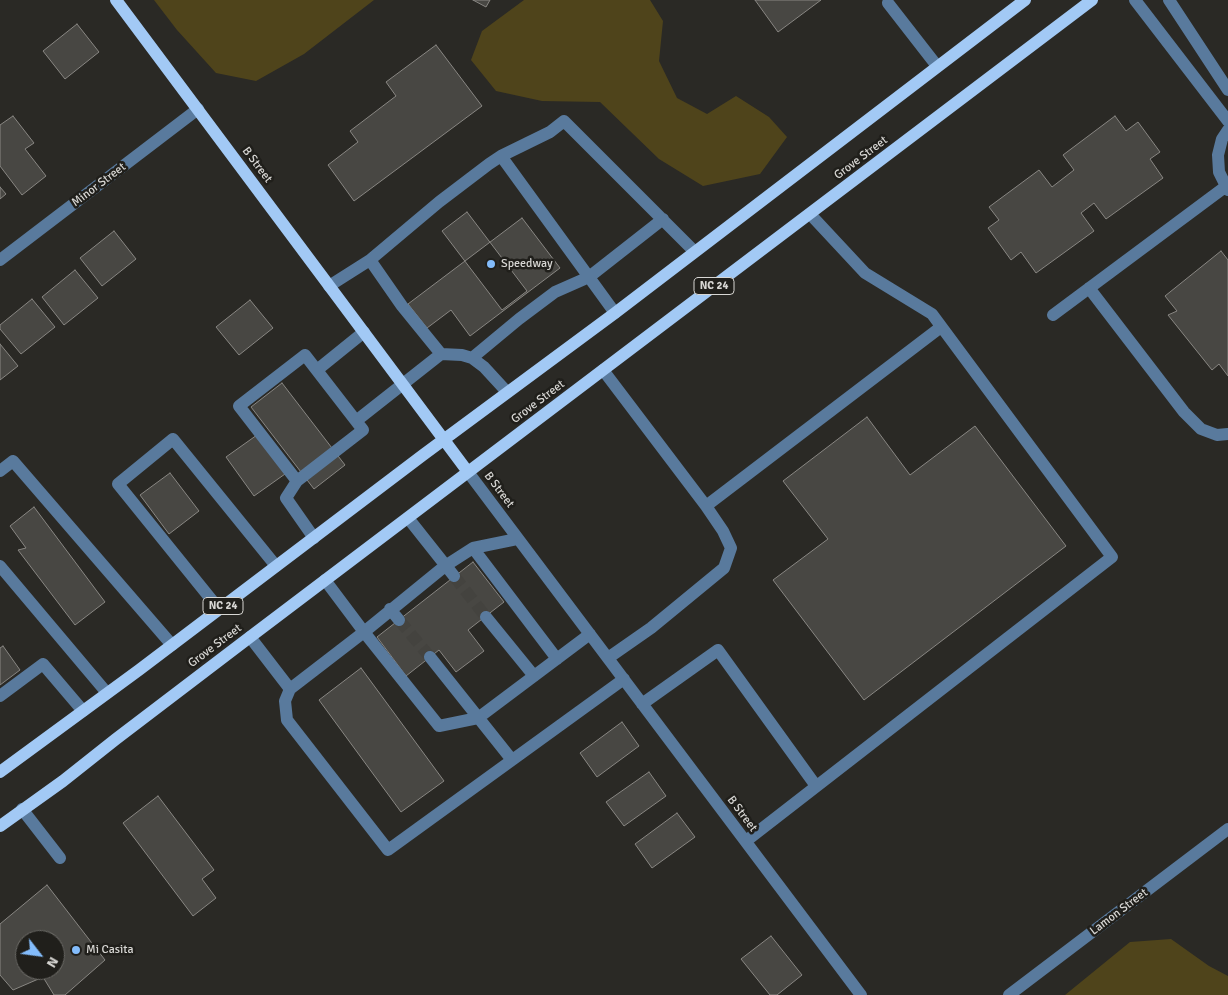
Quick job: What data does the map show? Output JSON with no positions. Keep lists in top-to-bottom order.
{
  "streets": {
    "main road": ["Grove Street", "B Street", "NC 24"],
    "street": ["Minor Street", "Lamon Street"]
  },
  "crossings": [
    ["Grove Street", "B Street"],
    ["B Street", "Minor Street"]
  ],
  "places": ["Speedway", "Mi Casita"],
  "north": "bottom right"
}
